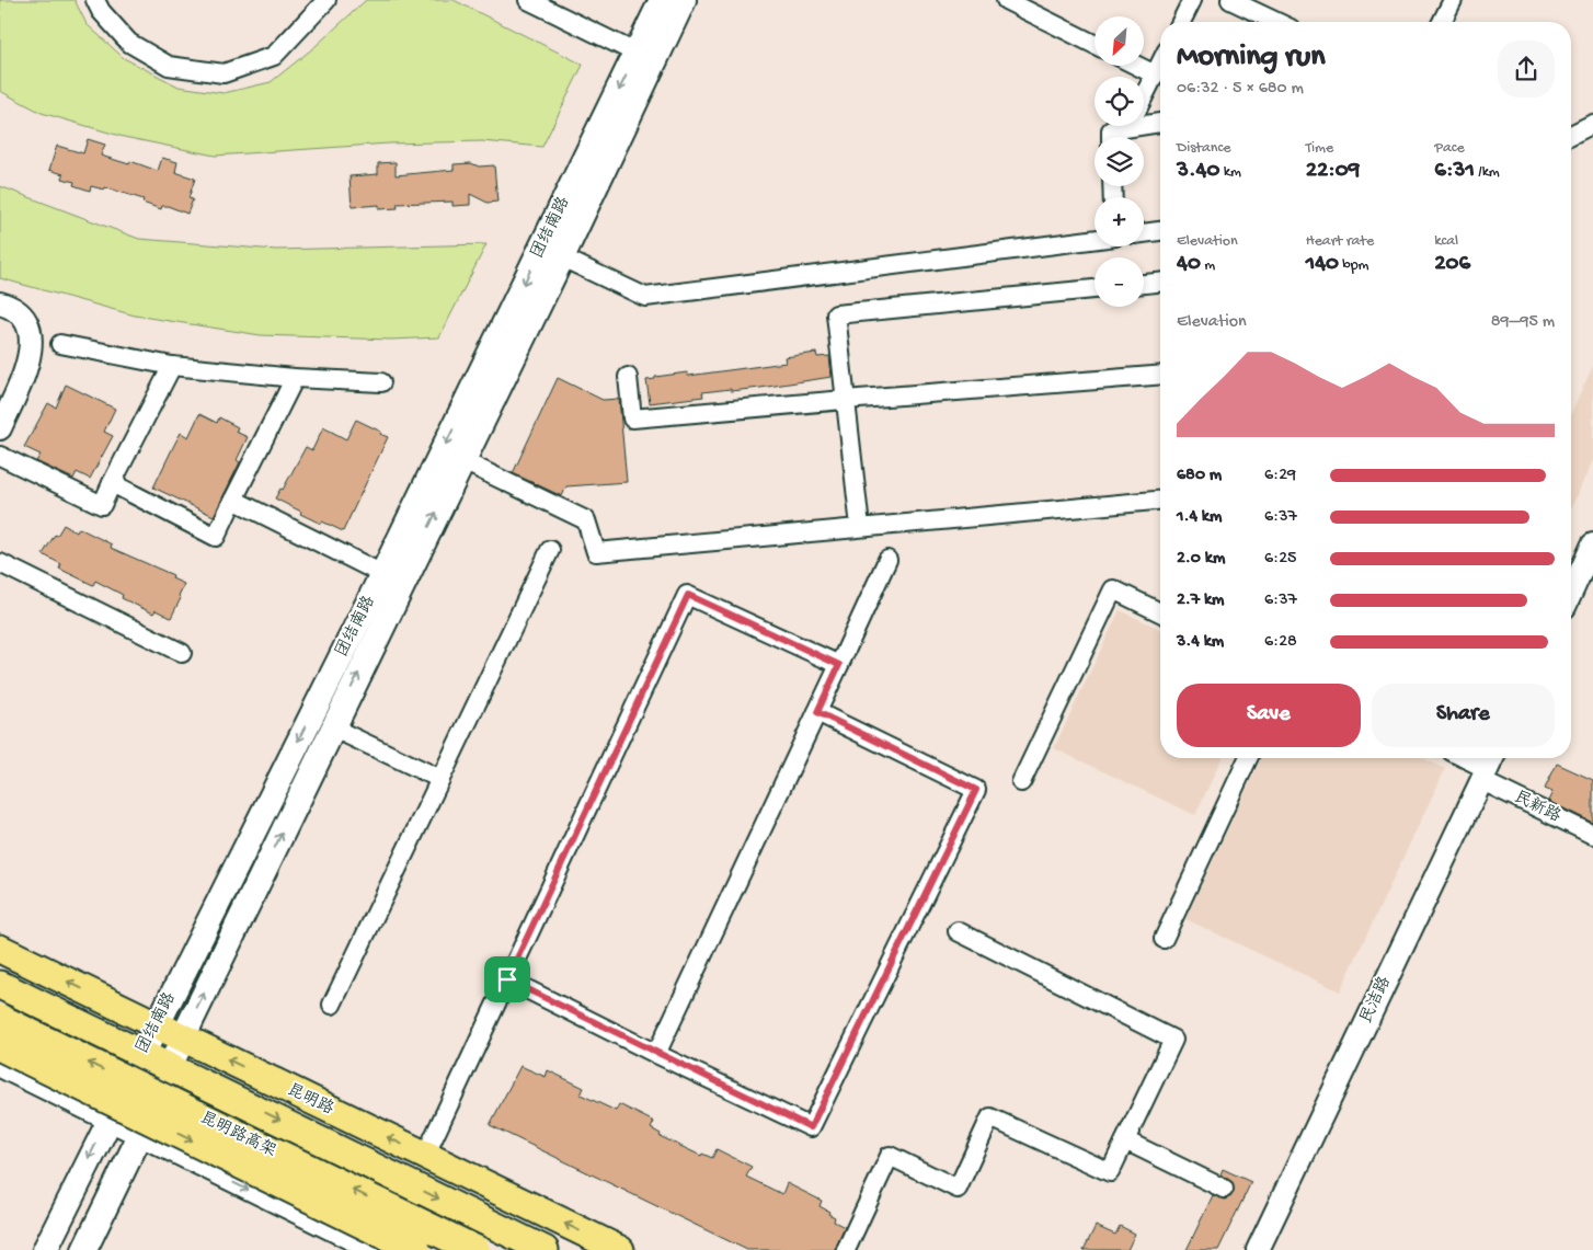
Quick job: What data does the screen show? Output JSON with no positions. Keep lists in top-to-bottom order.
{
  "streets": {
    "highway": ["昆明路高架"],
    "main road": ["团结南路", "昆明路"],
    "street": ["民新路", "民洁路"]
  },
  "crossings": [
    ["团结南路", "昆明路"],
    ["民新路", "民洁路"]
  ],
  "north": "bottom left",
  "page": {
    "map_buttons": ["+", "−"],
    "heading": ["Morning run", "06:32 · 5 × 680 m"],
    "stats": [
      ["Distance", "3.40 km"],
      ["Time", "22:09"],
      ["Pace", "6:31 /km"],
      ["Elevation", "40 m"],
      ["Heart rate", "140 bpm"],
      ["kcal", "206"]
    ],
    "chart": ["Elevation", "89–95 m"],
    "list": [
      {
        "name": "680 m",
        "note": "6:29"
      },
      {
        "name": "1.4 km",
        "note": "6:37"
      },
      {
        "name": "2.0 km",
        "note": "6:25"
      },
      {
        "name": "2.7 km",
        "note": "6:37"
      },
      {
        "name": "3.4 km",
        "note": "6:28"
      }
    ],
    "buttons": ["Save", "Share"]
  }
}
